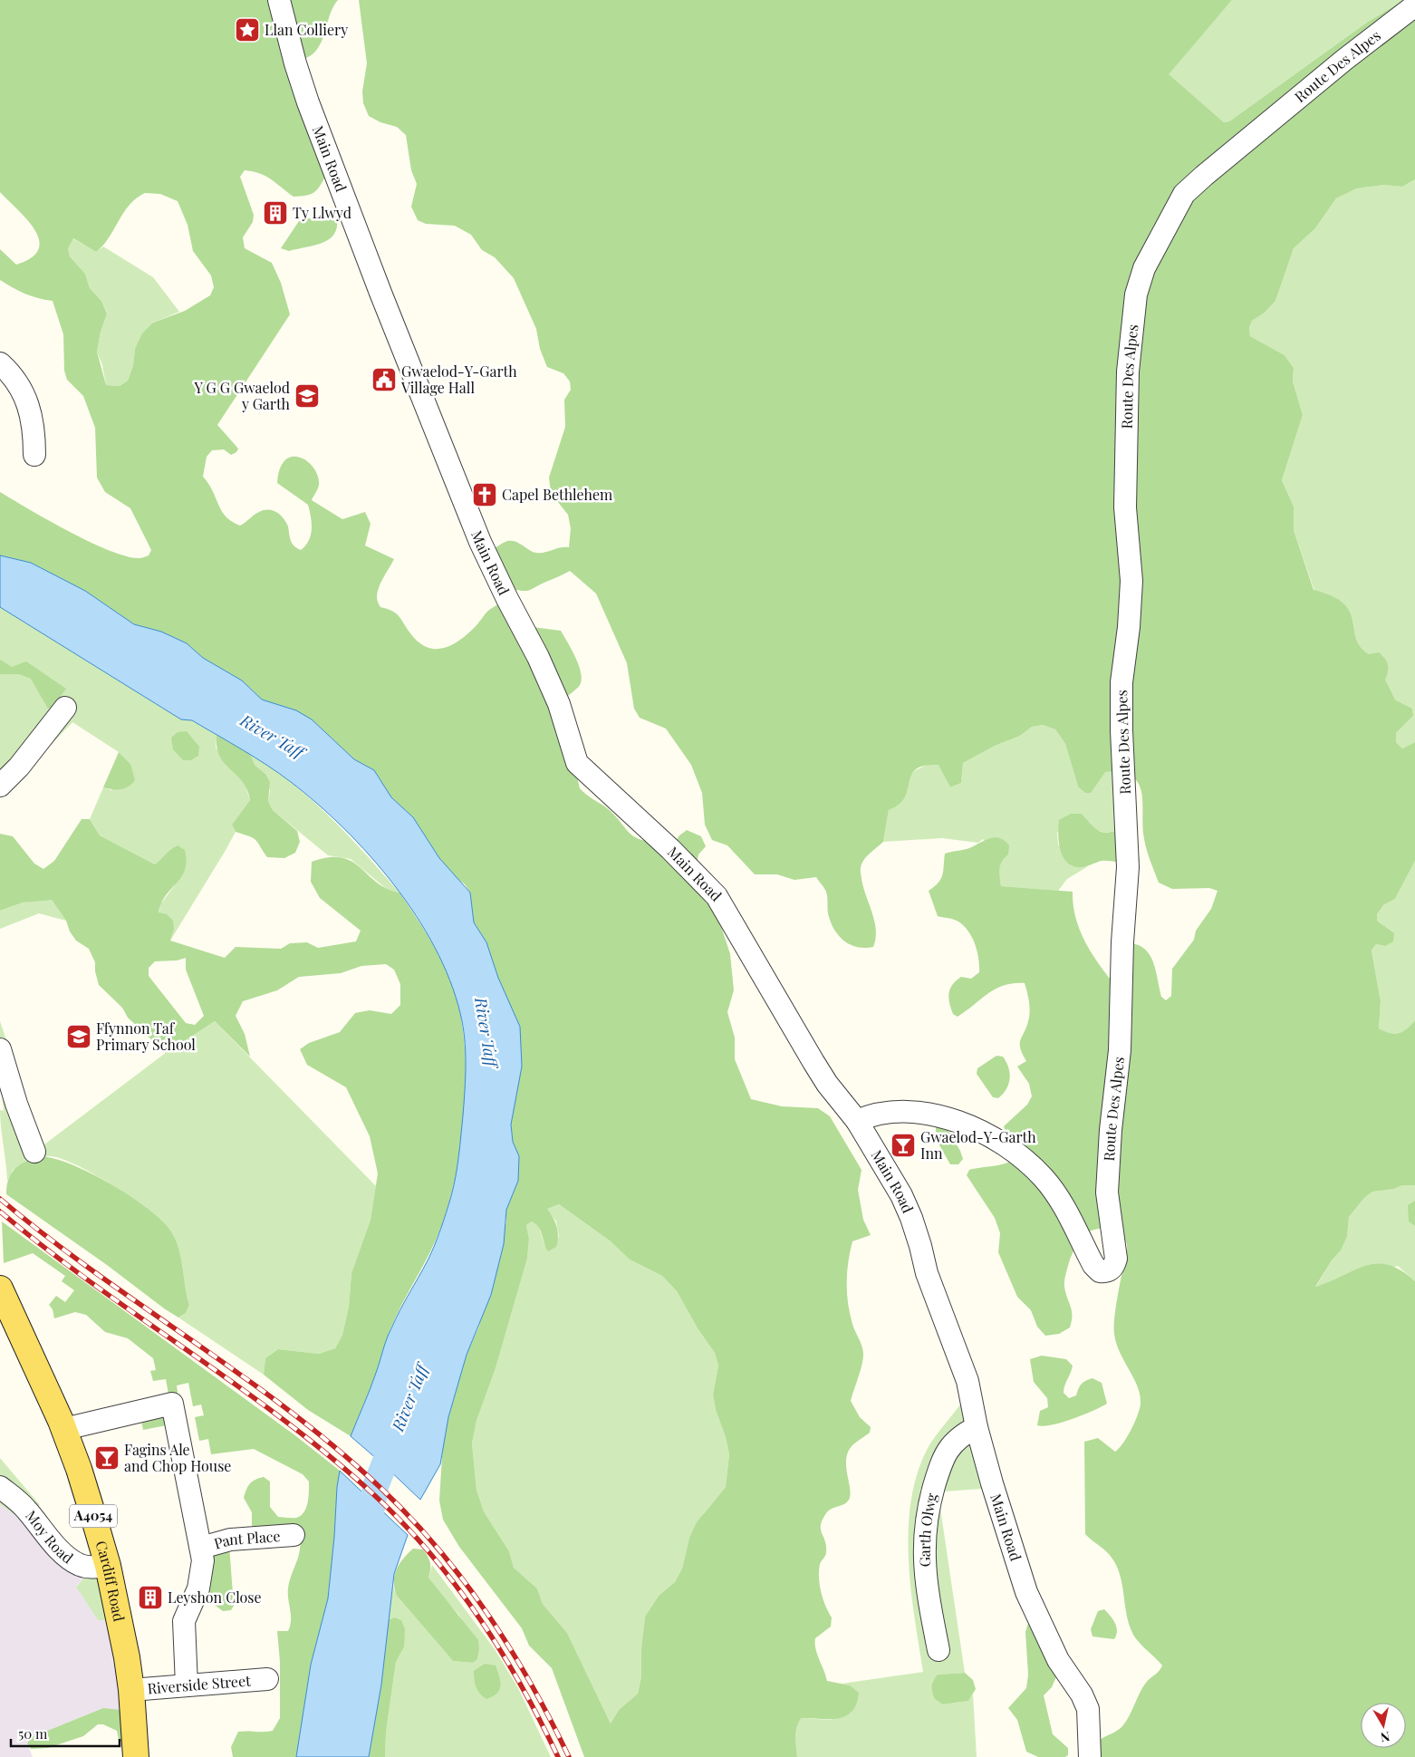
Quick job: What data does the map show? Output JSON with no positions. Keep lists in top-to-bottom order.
{
  "streets": {
    "main road": ["A4054", "Cardiff Road"],
    "street": [
      "Route Des Alpes",
      "Main Road",
      "Garth Olwg",
      "Moy Road",
      "Pant Place",
      "Riverside Street"
    ]
  },
  "crossings": [
    ["Route Des Alpes", "Main Road"],
    ["Main Road", "Garth Olwg"],
    ["Moy Road", "Cardiff Road"],
    ["Cardiff Road", "Riverside Street"]
  ],
  "water": ["River Taff"],
  "places": {
    "place": ["Llan Colliery"],
    "building": ["Ty Llwyd", "Leyshon Close"],
    "public building": ["Gwaelod-Y-Garth Village Hall"],
    "school or university": ["Y G G Gwaelod y Garth", "Ffynnon Taf Primary School"],
    "church": ["Capel Bethlehem"],
    "bar": ["Gwaelod-Y-Garth Inn", "Fagins Ale and Chop House"]
  },
  "scale_bar": "50 m",
  "north": "bottom"
}
